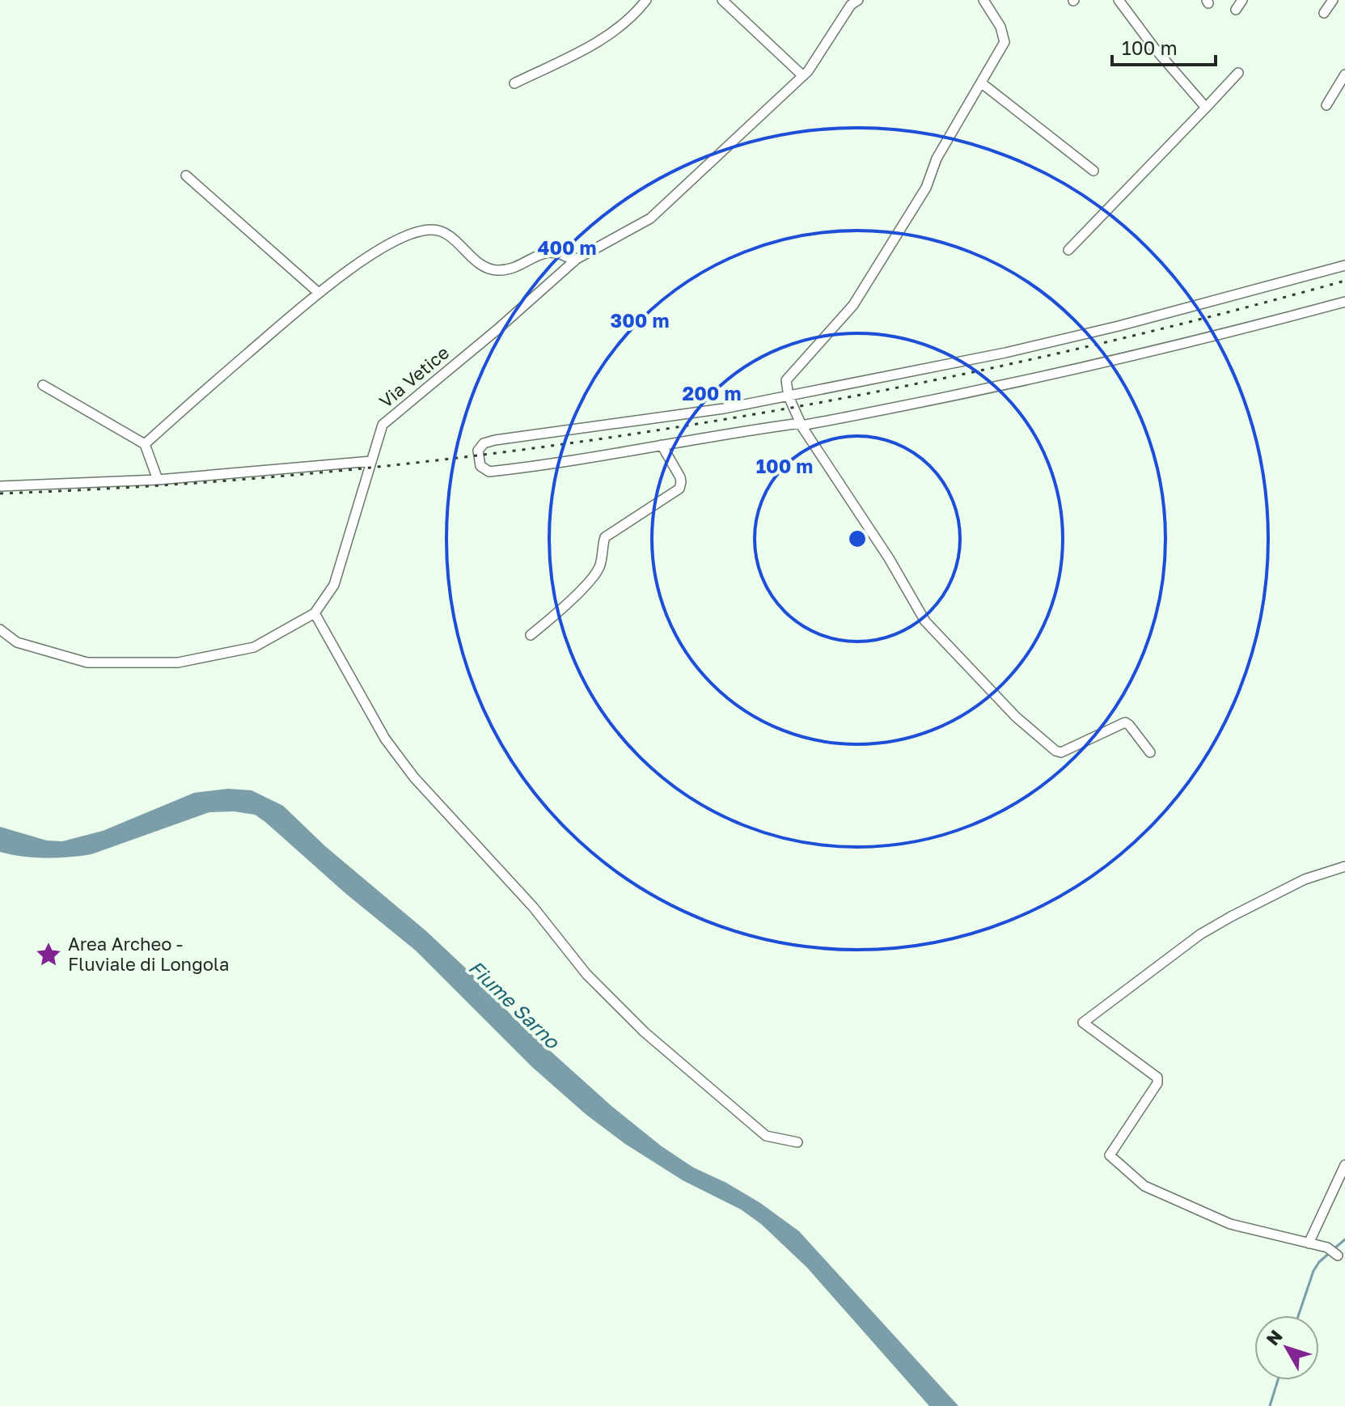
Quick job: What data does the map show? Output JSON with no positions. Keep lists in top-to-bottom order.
{
  "streets": {
    "street": ["Via Vetice"]
  },
  "water": ["Fiume Sarno"],
  "places": {
    "place": ["Area Archeo - Fluviale di Longola"]
  },
  "scale_bar": "100 m",
  "north": "top left",
  "rings": [
    "400 m",
    "300 m",
    "200 m",
    "100 m"
  ]
}
